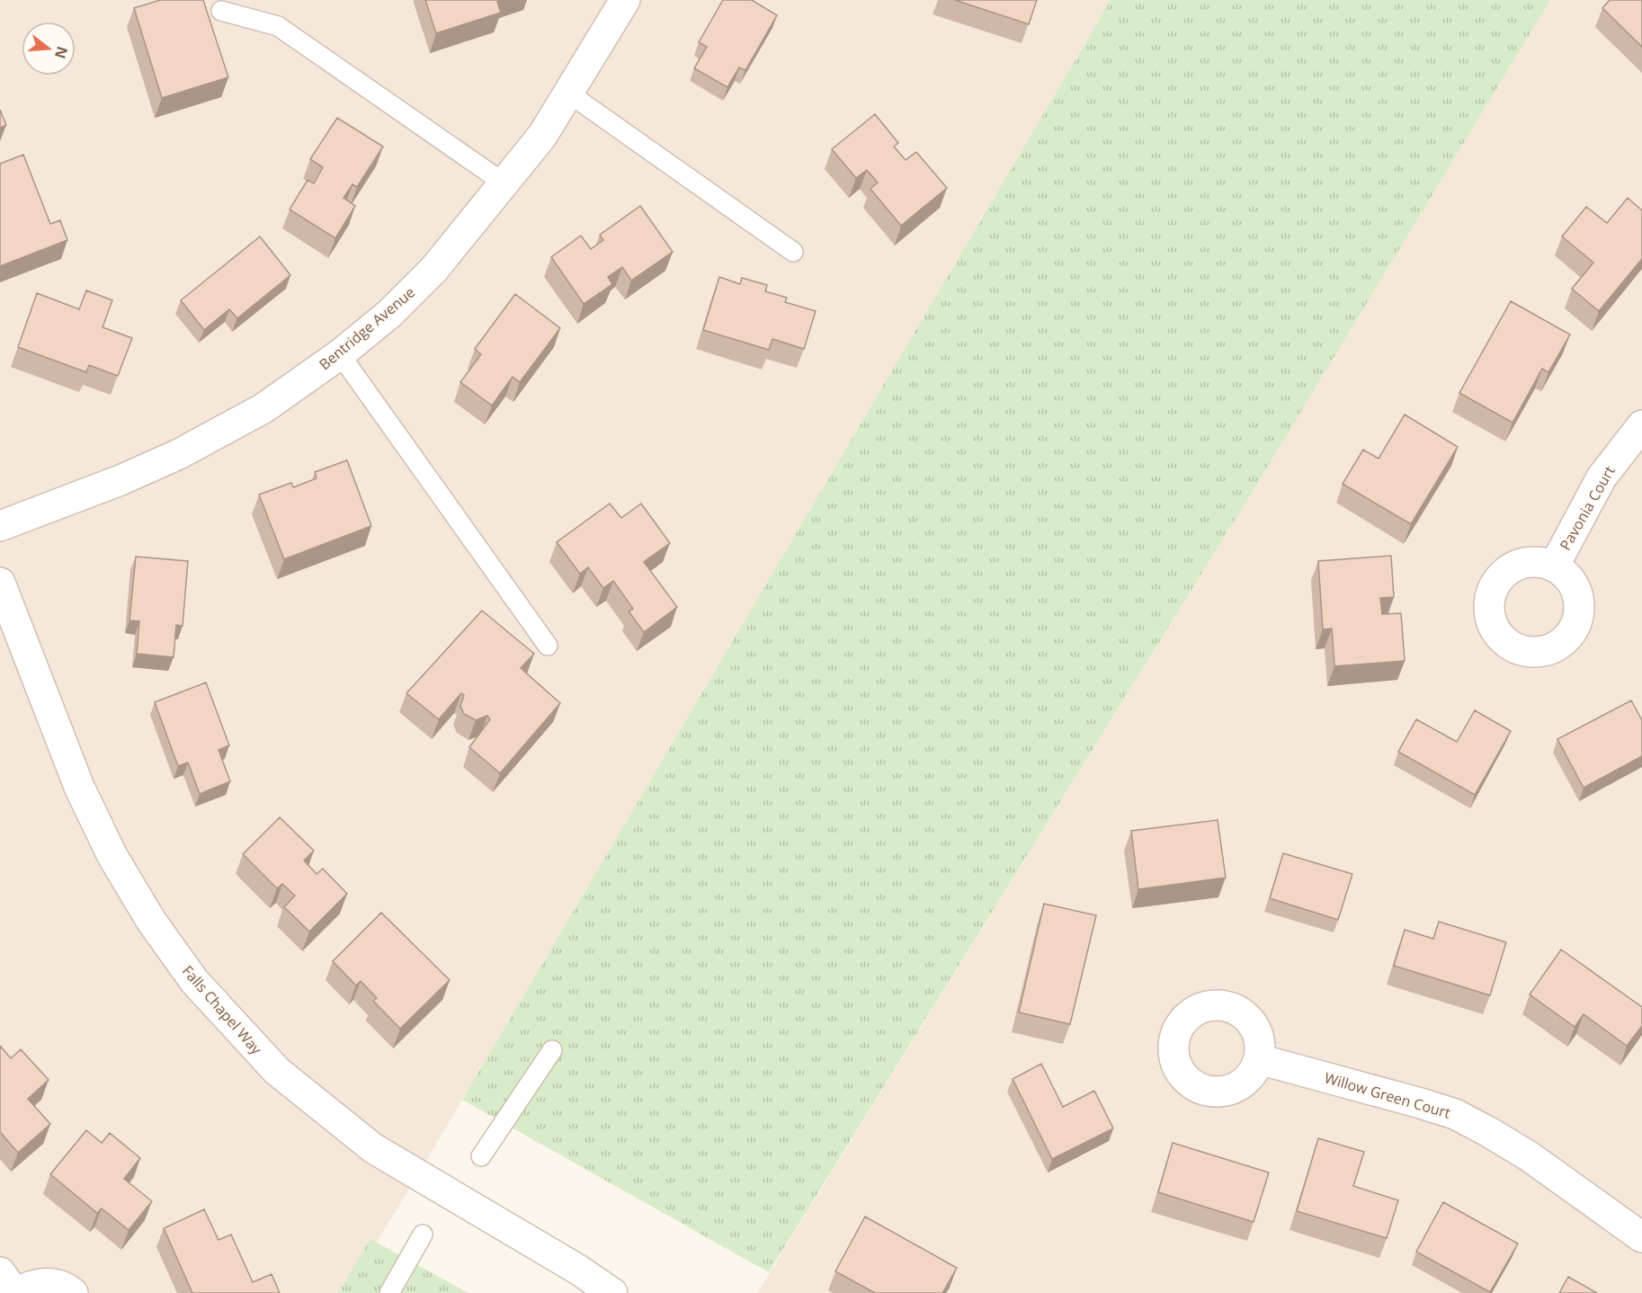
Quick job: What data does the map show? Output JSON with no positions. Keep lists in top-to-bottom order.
{
  "streets": {
    "street": [
      "Bentridge Avenue",
      "Pavonia Court",
      "Falls Chapel Way",
      "Willow Green Court"
    ]
  },
  "north": "right"
}
